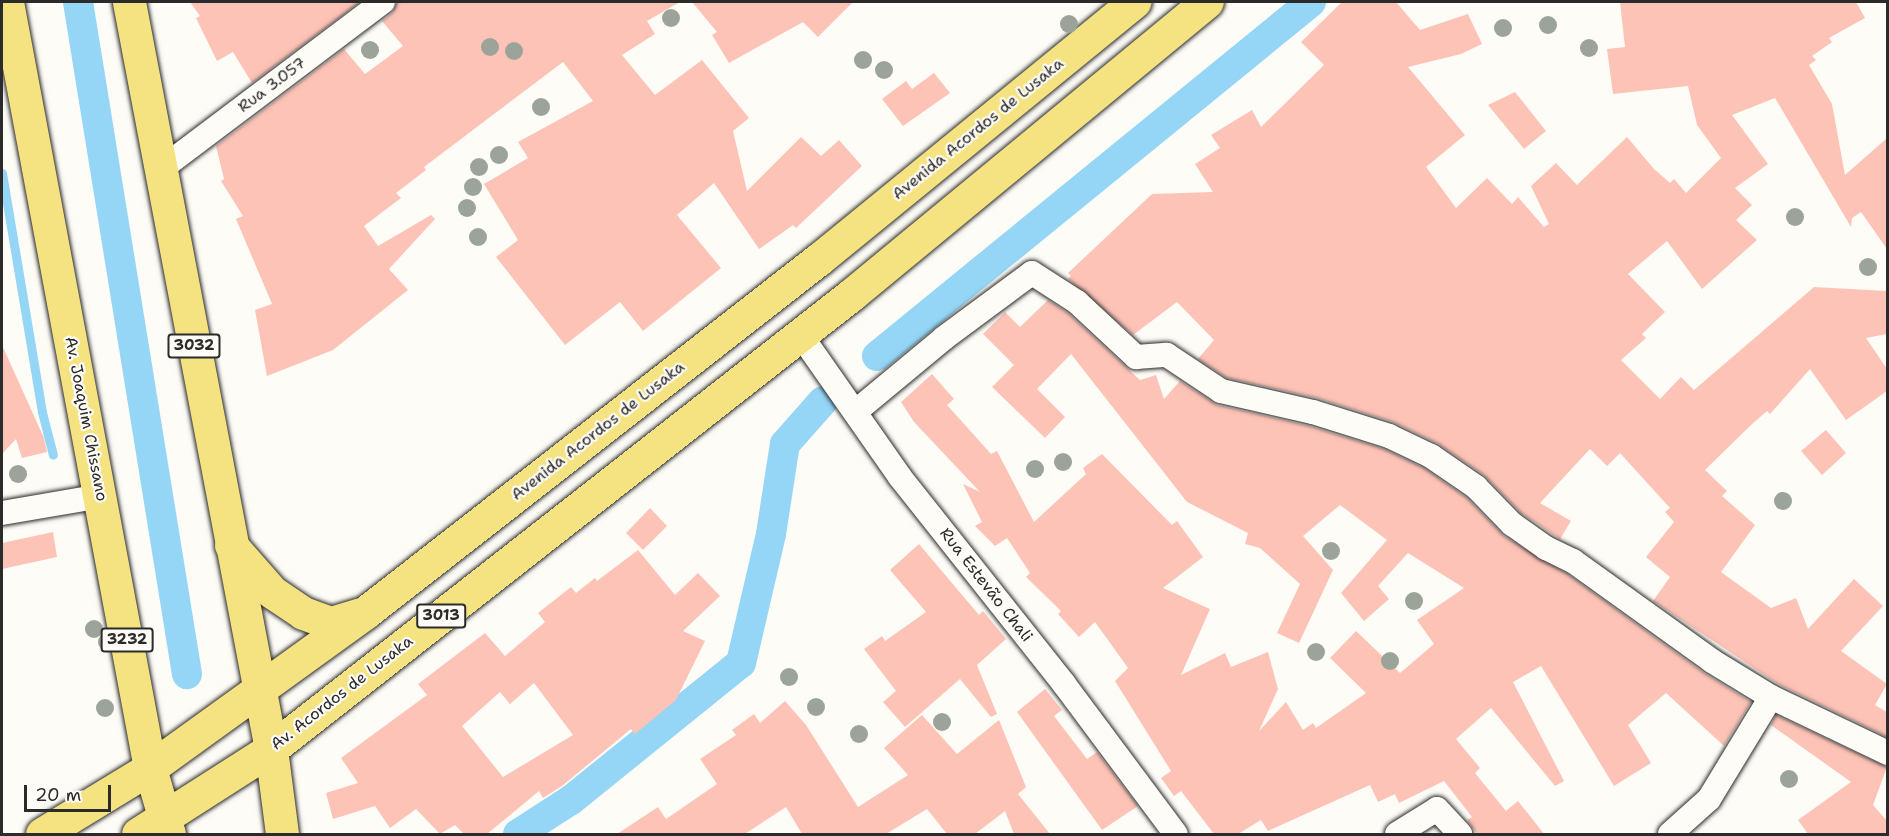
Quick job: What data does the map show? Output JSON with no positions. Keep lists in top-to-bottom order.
{
  "streets": {
    "main road": [
      "Avenida Acordos de Lusaka",
      "3032",
      "Av. Joaquim Chissano",
      "3013",
      "3232",
      "Av. Acordos de Lusaka"
    ],
    "street": ["Rua 3.057", "Rua Estevão Chali"]
  },
  "crossings": [
    ["Rua 3.057", "3032"],
    ["Avenida Acordos de Lusaka", "3032"],
    ["Avenida Acordos de Lusaka", "Av. Joaquim Chissano"],
    ["3032", "Av. Acordos de Lusaka"],
    ["Av. Joaquim Chissano", "Av. Acordos de Lusaka"],
    ["Rua Estevão Chali", "Av. Acordos de Lusaka"]
  ],
  "scale_bar": "20 m"
}
